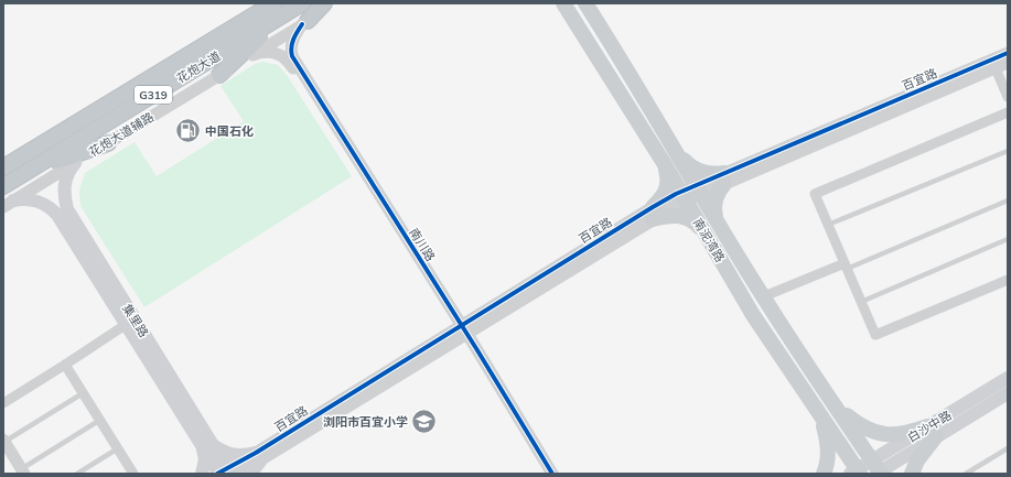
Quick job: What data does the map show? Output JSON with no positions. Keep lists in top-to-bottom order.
{
  "streets": {
    "highway": ["花炮大道", "G319"],
    "main road": ["南泥湾路", "集里路", "白沙中路"],
    "street": ["百宜路", "花炮大道辅路", "南川路"]
  },
  "crossings": [
    ["百宜路", "南泥湾路"],
    ["百宜路", "南川路"],
    ["百宜路", "集里路"],
    ["花炮大道辅路", "南川路"],
    ["花炮大道辅路", "集里路"],
    ["南泥湾路", "白沙中路"]
  ],
  "places": {
    "fuel station": ["中国石化"],
    "school or university": ["浏阳市百宜小学"]
  }
}
